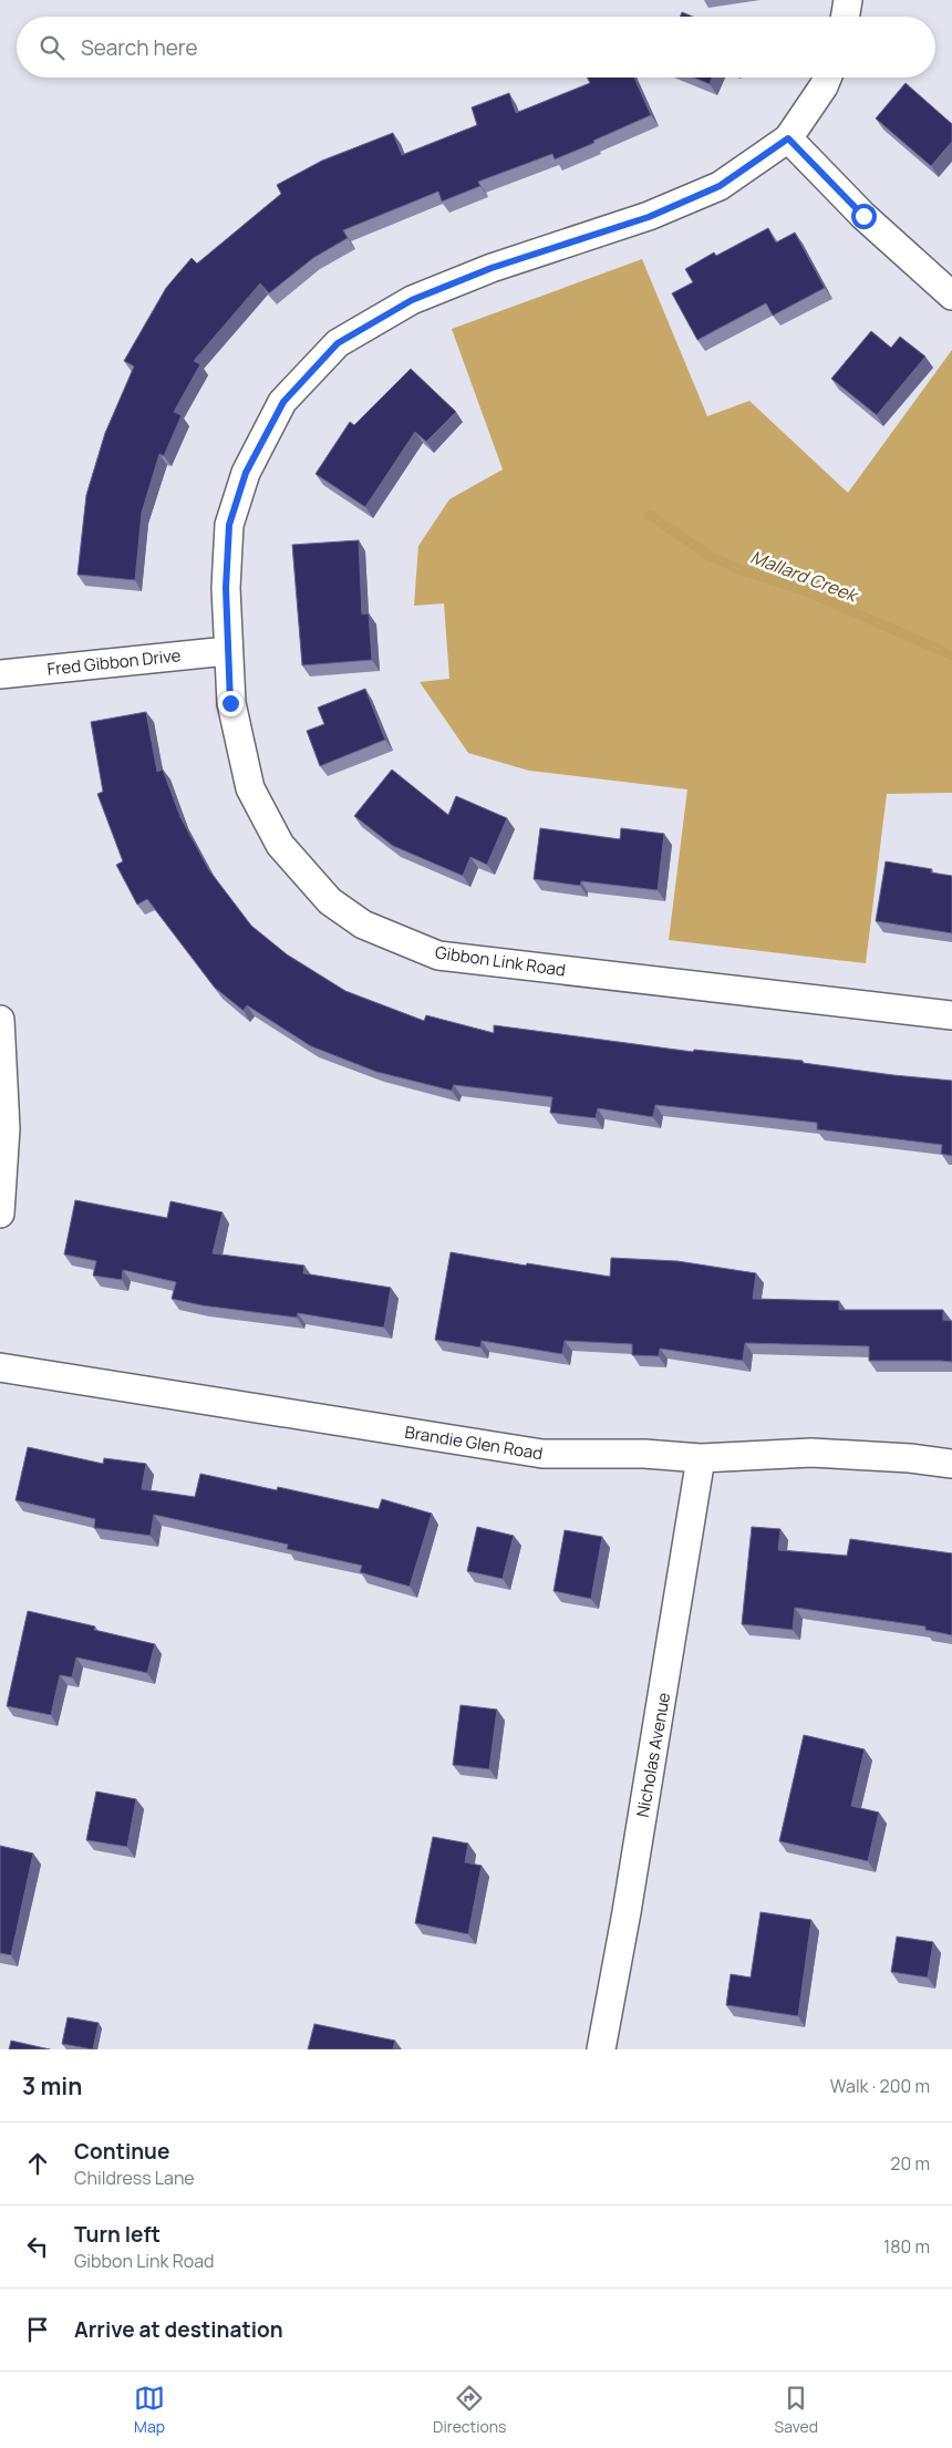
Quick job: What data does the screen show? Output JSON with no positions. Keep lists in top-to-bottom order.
{
  "streets": {
    "street": [
      "Fred Gibbon Drive",
      "Gibbon Link Road",
      "Brandie Glen Road",
      "Nicholas Avenue"
    ]
  },
  "crossings": [
    ["Fred Gibbon Drive", "Gibbon Link Road"],
    ["Brandie Glen Road", "Nicholas Avenue"]
  ],
  "water": ["Mallard Creek"],
  "page": {
    "search": "Search here",
    "heading": ["3 min", "Walk · 200 m"],
    "list": [
      ["Continue", "Childress Lane", "20 m"],
      ["Turn left", "Gibbon Link Road", "180 m"],
      "Arrive at destination"
    ],
    "nav": ["Map", "Directions", "Saved"]
  }
}
